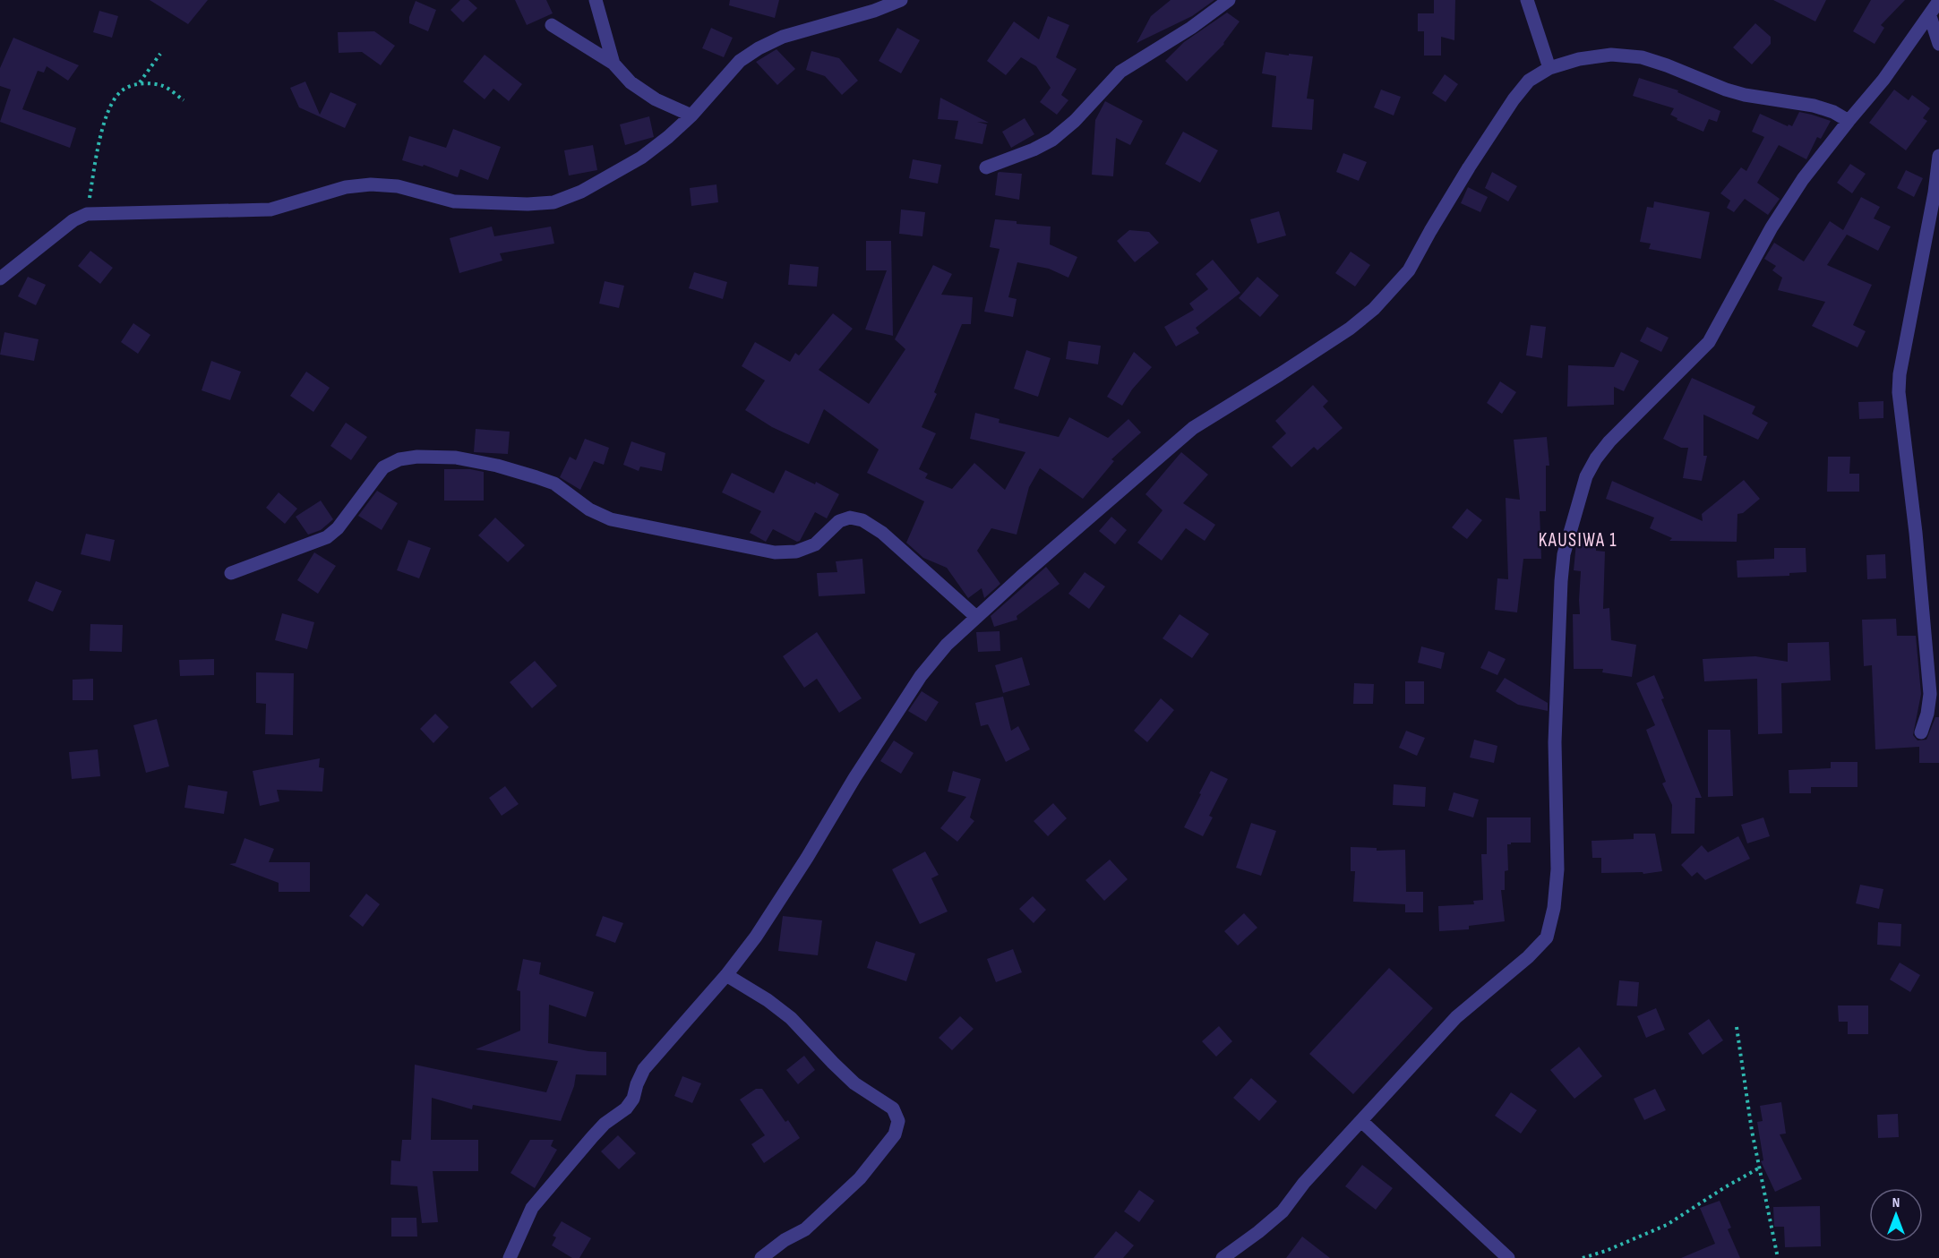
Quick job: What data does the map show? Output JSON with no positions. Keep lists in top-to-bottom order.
{
  "districts": ["KAUSIWA 1"],
  "north": "top"
}
